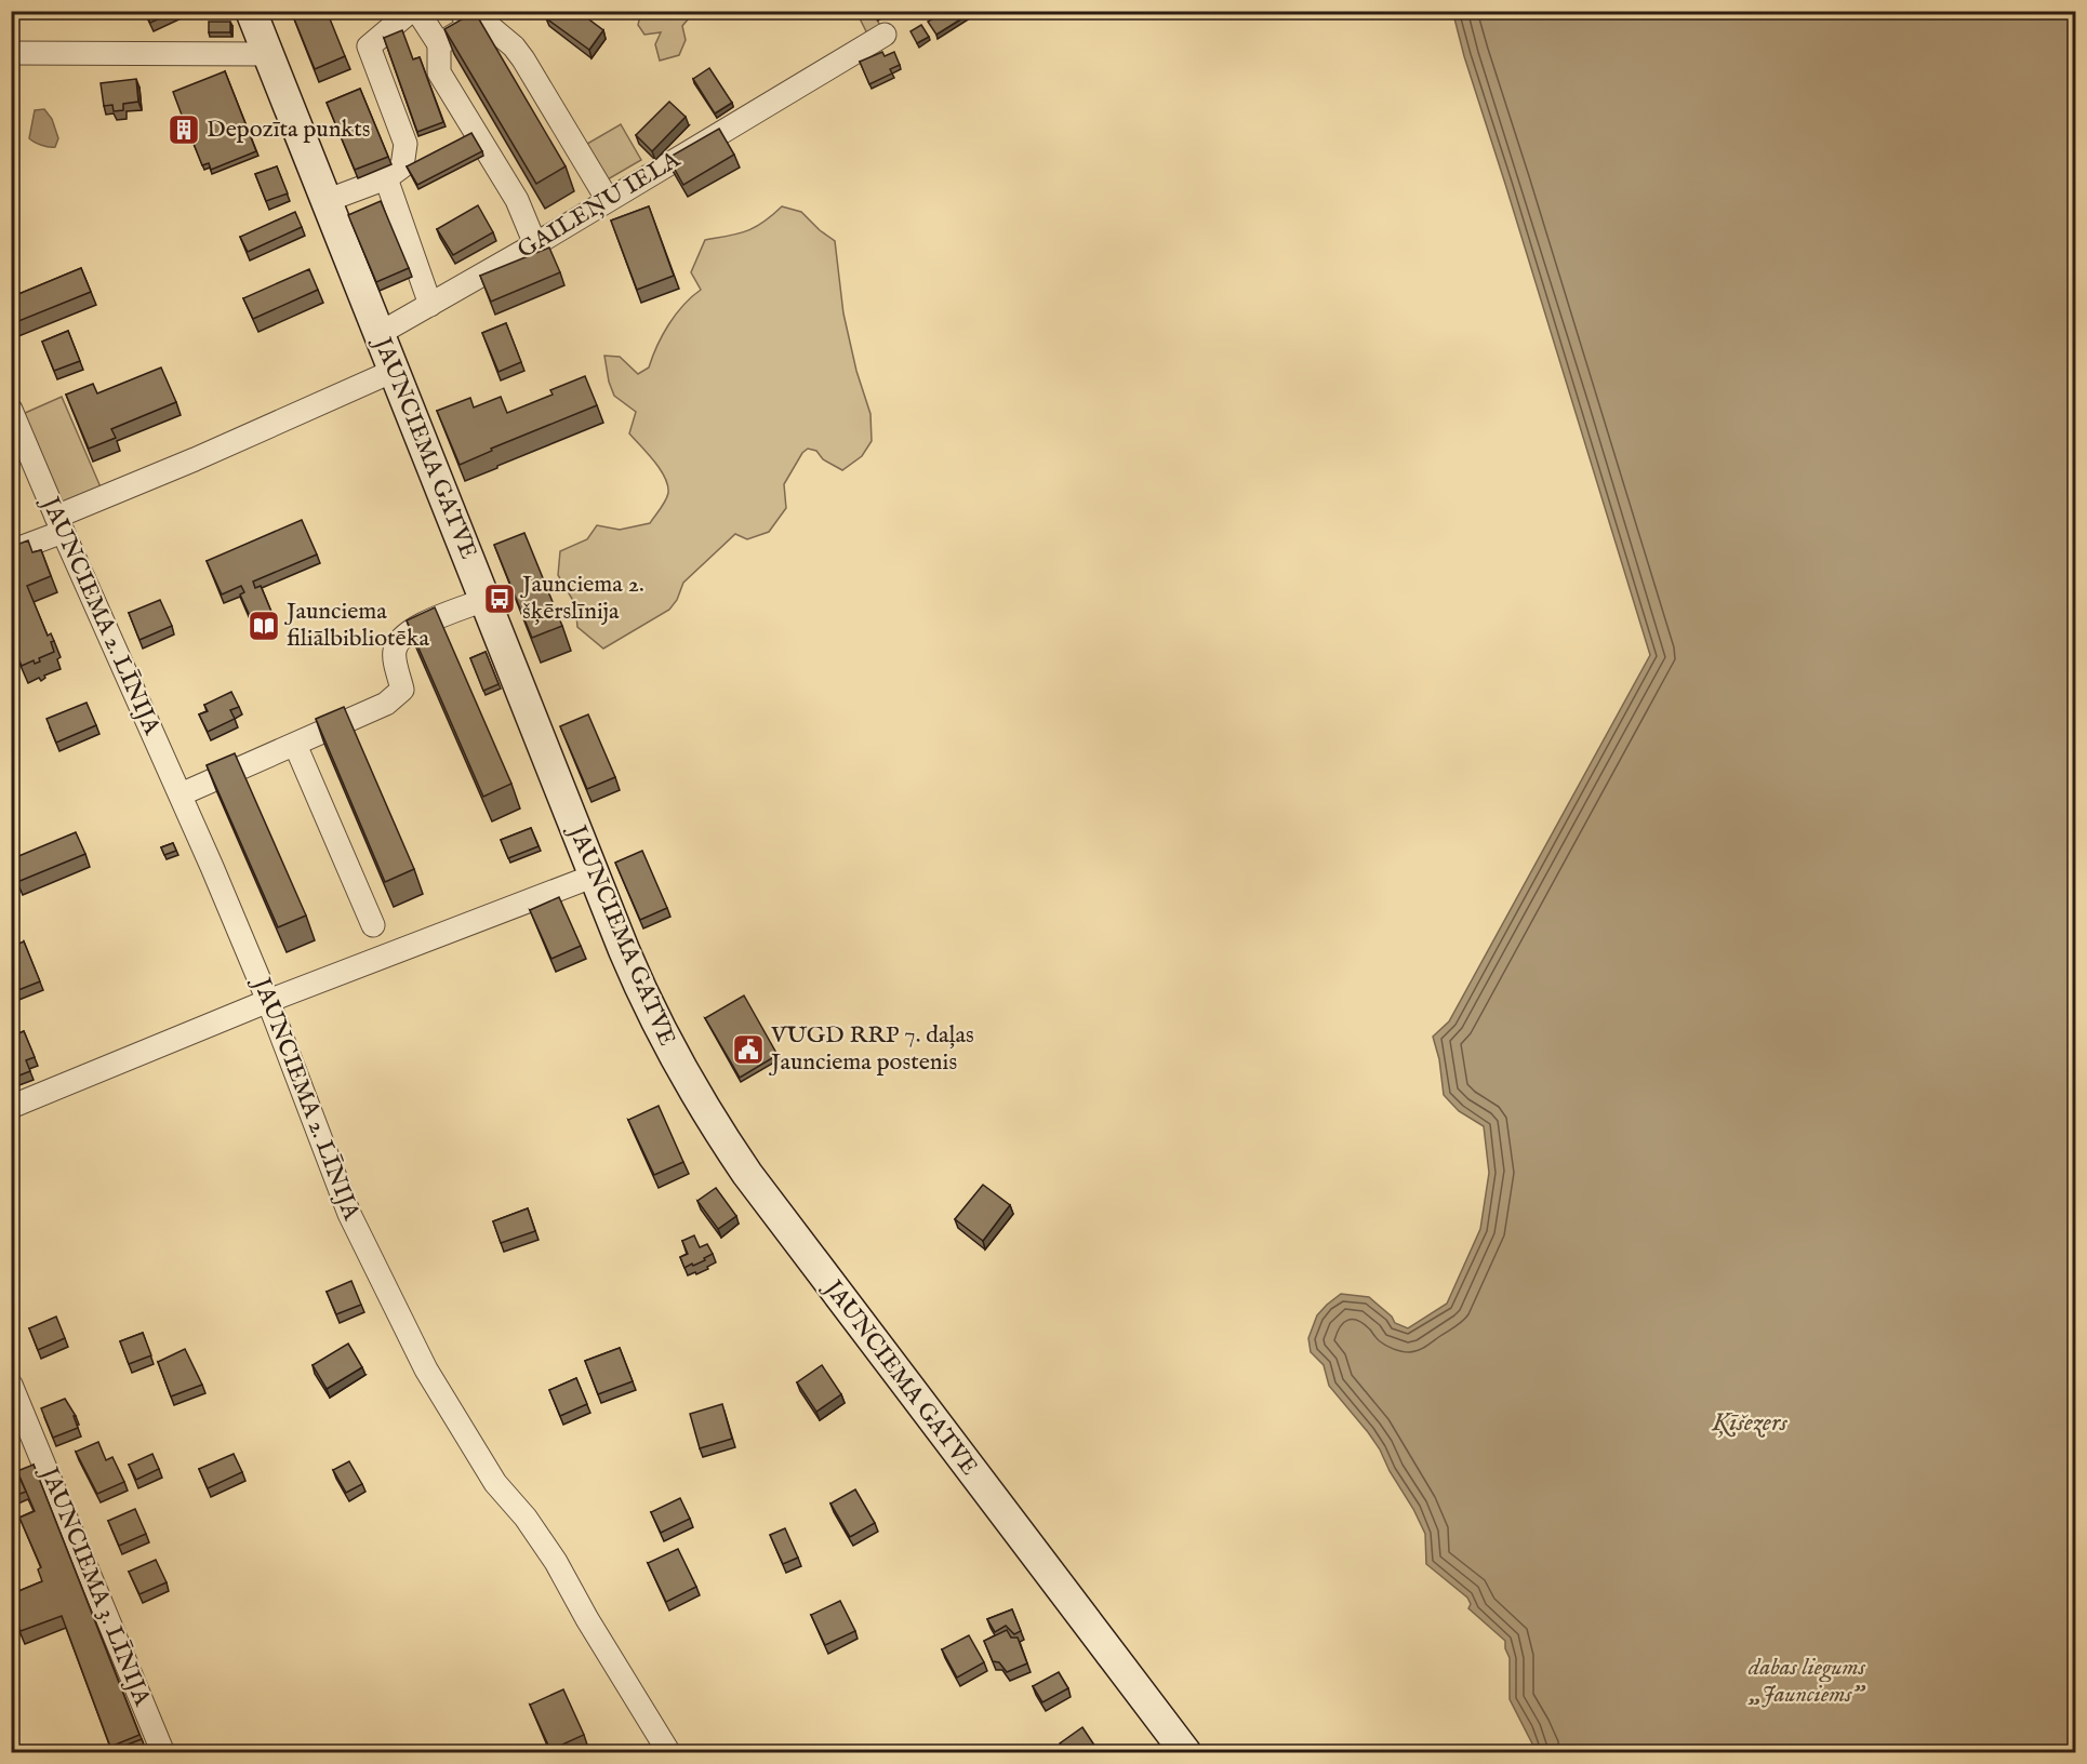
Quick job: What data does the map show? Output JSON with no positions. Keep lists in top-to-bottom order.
{
  "streets": {
    "main road": ["JAUNCIEMA GATVE"],
    "street": ["GAILEŅU IELA", "JAUNCIEMA 2. LĪNIJA", "JAUNCIEMA 3. LĪNIJA"]
  },
  "crossings": [
    ["GAILEŅU IELA", "JAUNCIEMA GATVE"]
  ],
  "water": ["Ķīšezers"],
  "parks": ["dabas liegums „Jaunciems”"],
  "places": {
    "building": ["Depozīta punkts"],
    "bus stop": ["Jaunciema 2. šķērslīnija"],
    "library": ["Jaunciema filiālbibliotēka"],
    "public building": ["VUGD RRP 7. daļas Jaunciema postenis"]
  }
}
